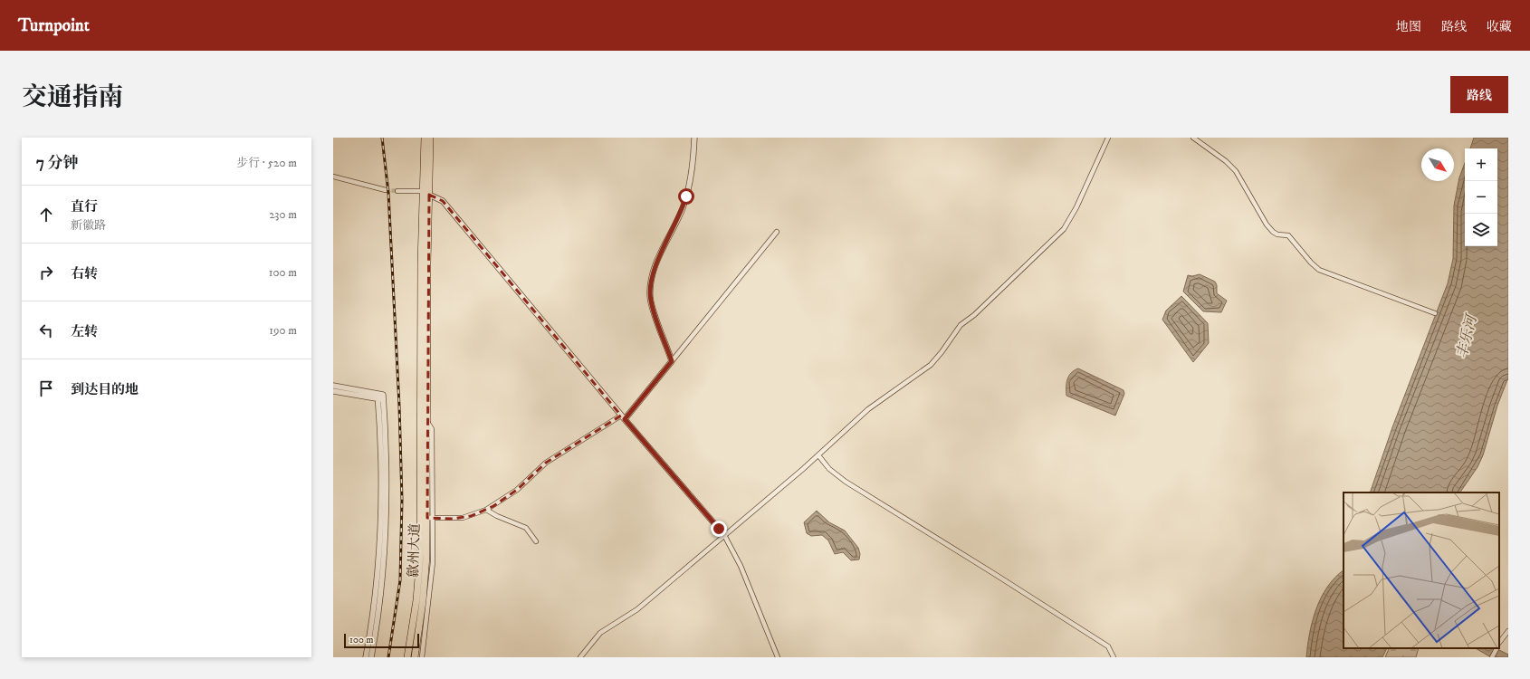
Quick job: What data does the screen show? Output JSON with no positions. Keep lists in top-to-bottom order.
{
  "streets": {
    "highway": ["歙州大道"]
  },
  "water": ["丰乐河"],
  "scale_bar": "100 m",
  "north": "bottom right",
  "page": {
    "header": "Turnpoint",
    "nav": ["地图", "路线", "收藏"],
    "title": "交通指南",
    "buttons": "路线",
    "heading": ["7 分钟", "步行 · 520 m"],
    "map_buttons": ["+", "−"],
    "list": [
      ["直行", "新徽路", "230 m"],
      ["右转", "100 m"],
      ["左转", "190 m"],
      "到达目的地"
    ],
    "scale": "100 m"
  }
}
